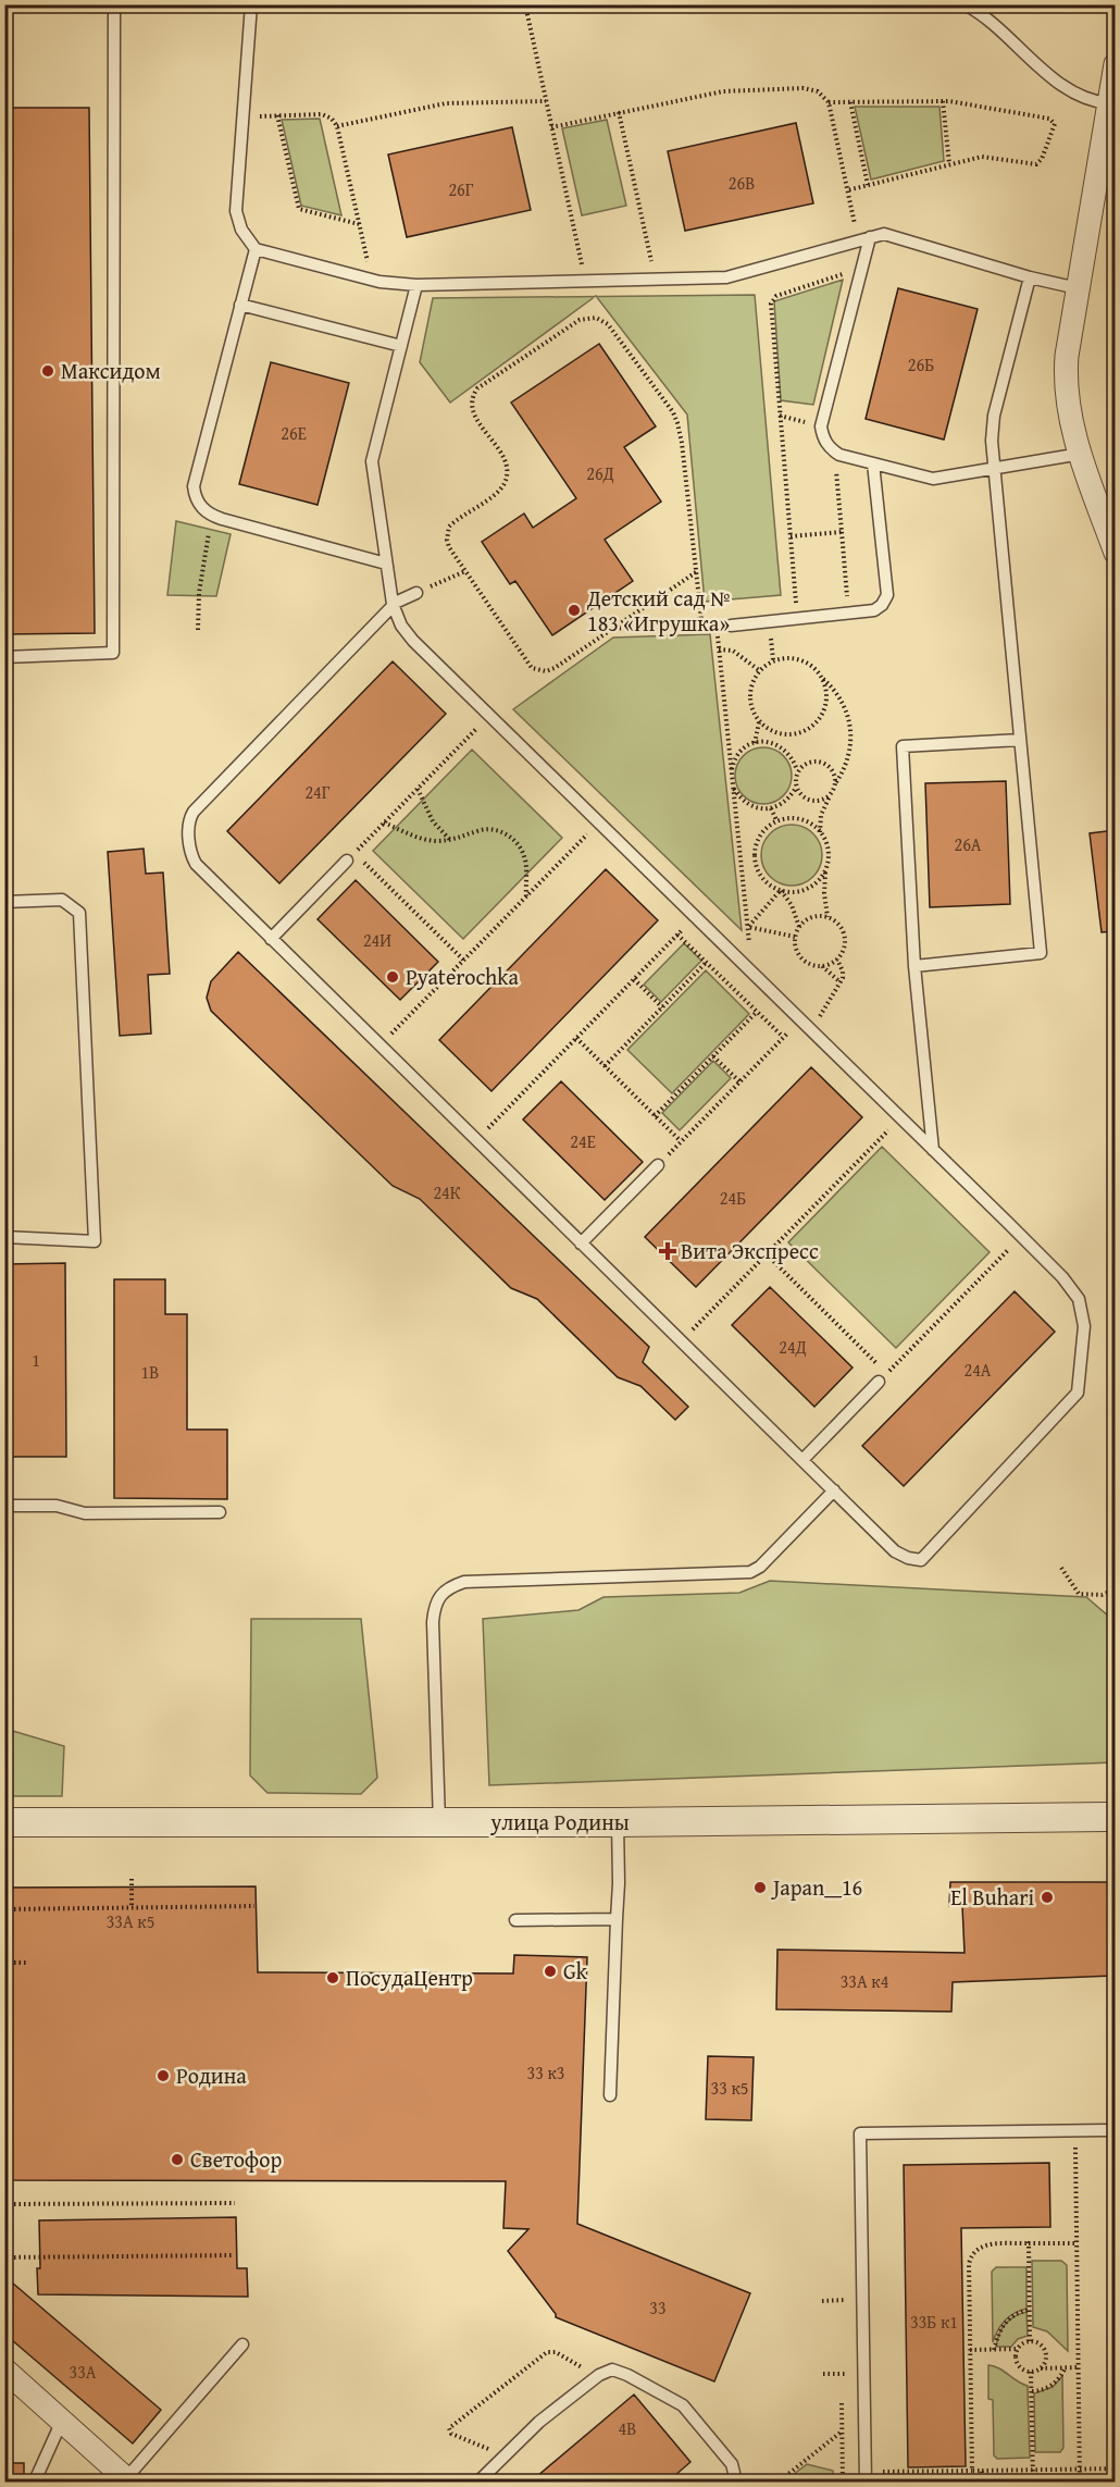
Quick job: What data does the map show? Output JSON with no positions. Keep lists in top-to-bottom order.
{
  "streets": {
    "street": ["улица Родины"]
  },
  "places": {
    "other": [
      "Максидом",
      "Детский сад № 183 «Игрушка»",
      "Pyaterochka",
      "Japan__16",
      "El Buhari",
      "Gk",
      "ПосудаЦентр",
      "Родина",
      "Светофор"
    ],
    "health": ["Вита Экспресс"]
  },
  "house_numbers": [
    "26В",
    "26Г",
    "26Б",
    "26Е",
    "26Д",
    "24Г",
    "26А",
    "24И",
    "24Е",
    "24К",
    "24Б",
    "24Д",
    "1",
    "24А",
    "1В",
    "33А к5",
    "33А к4",
    "33 к3",
    "33 к5",
    "33",
    "33Б к1",
    "33А",
    "4В"
  ]
}
